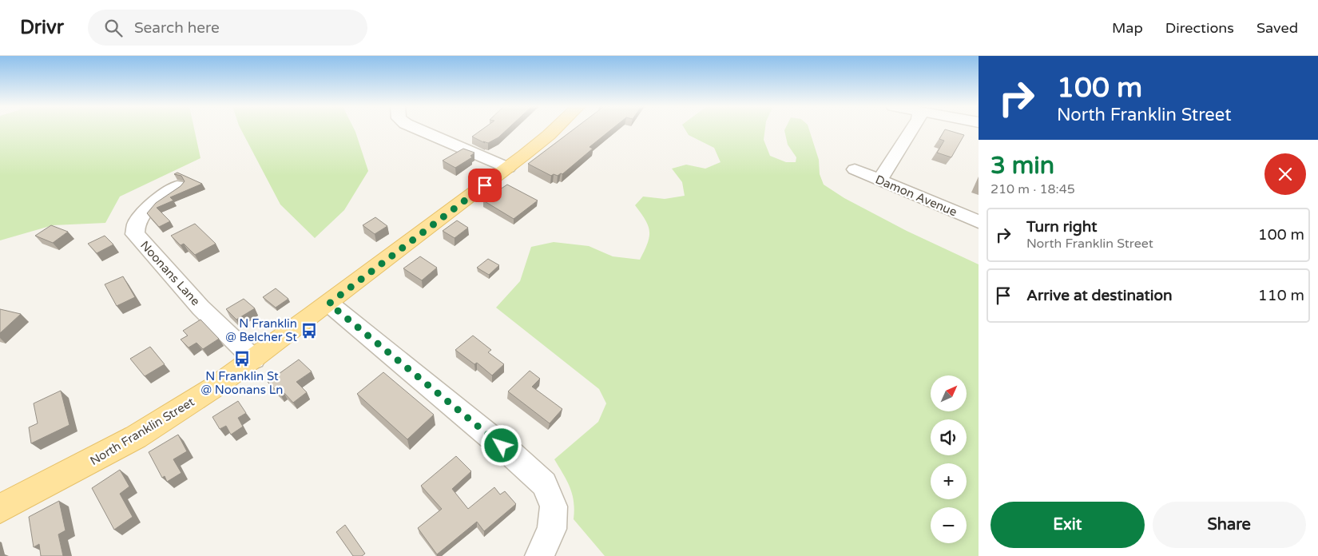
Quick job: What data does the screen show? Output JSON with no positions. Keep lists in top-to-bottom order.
{
  "streets": {
    "main road": ["North Franklin Street"],
    "street": ["Damon Avenue", "Noonans Lane"]
  },
  "crossings": [
    ["Noonans Lane", "North Franklin Street"]
  ],
  "places": {
    "bus stop": ["N Franklin @ Belcher St", "N Franklin St @ Noonans Ln"]
  },
  "north": "top right",
  "page": {
    "header": "Drivr",
    "search": "Search here",
    "nav": ["Map", "Directions", "Saved"],
    "turn": ["100 m", "North Franklin Street"],
    "heading": ["3 min", "210 m · 18:45"],
    "list": [
      {
        "name": "Turn right",
        "note": "North Franklin Street",
        "value": "100 m"
      },
      {
        "name": "Arrive at destination",
        "value": "110 m"
      }
    ],
    "map_buttons": ["+", "−"],
    "buttons": ["Exit", "Share"]
  }
}
